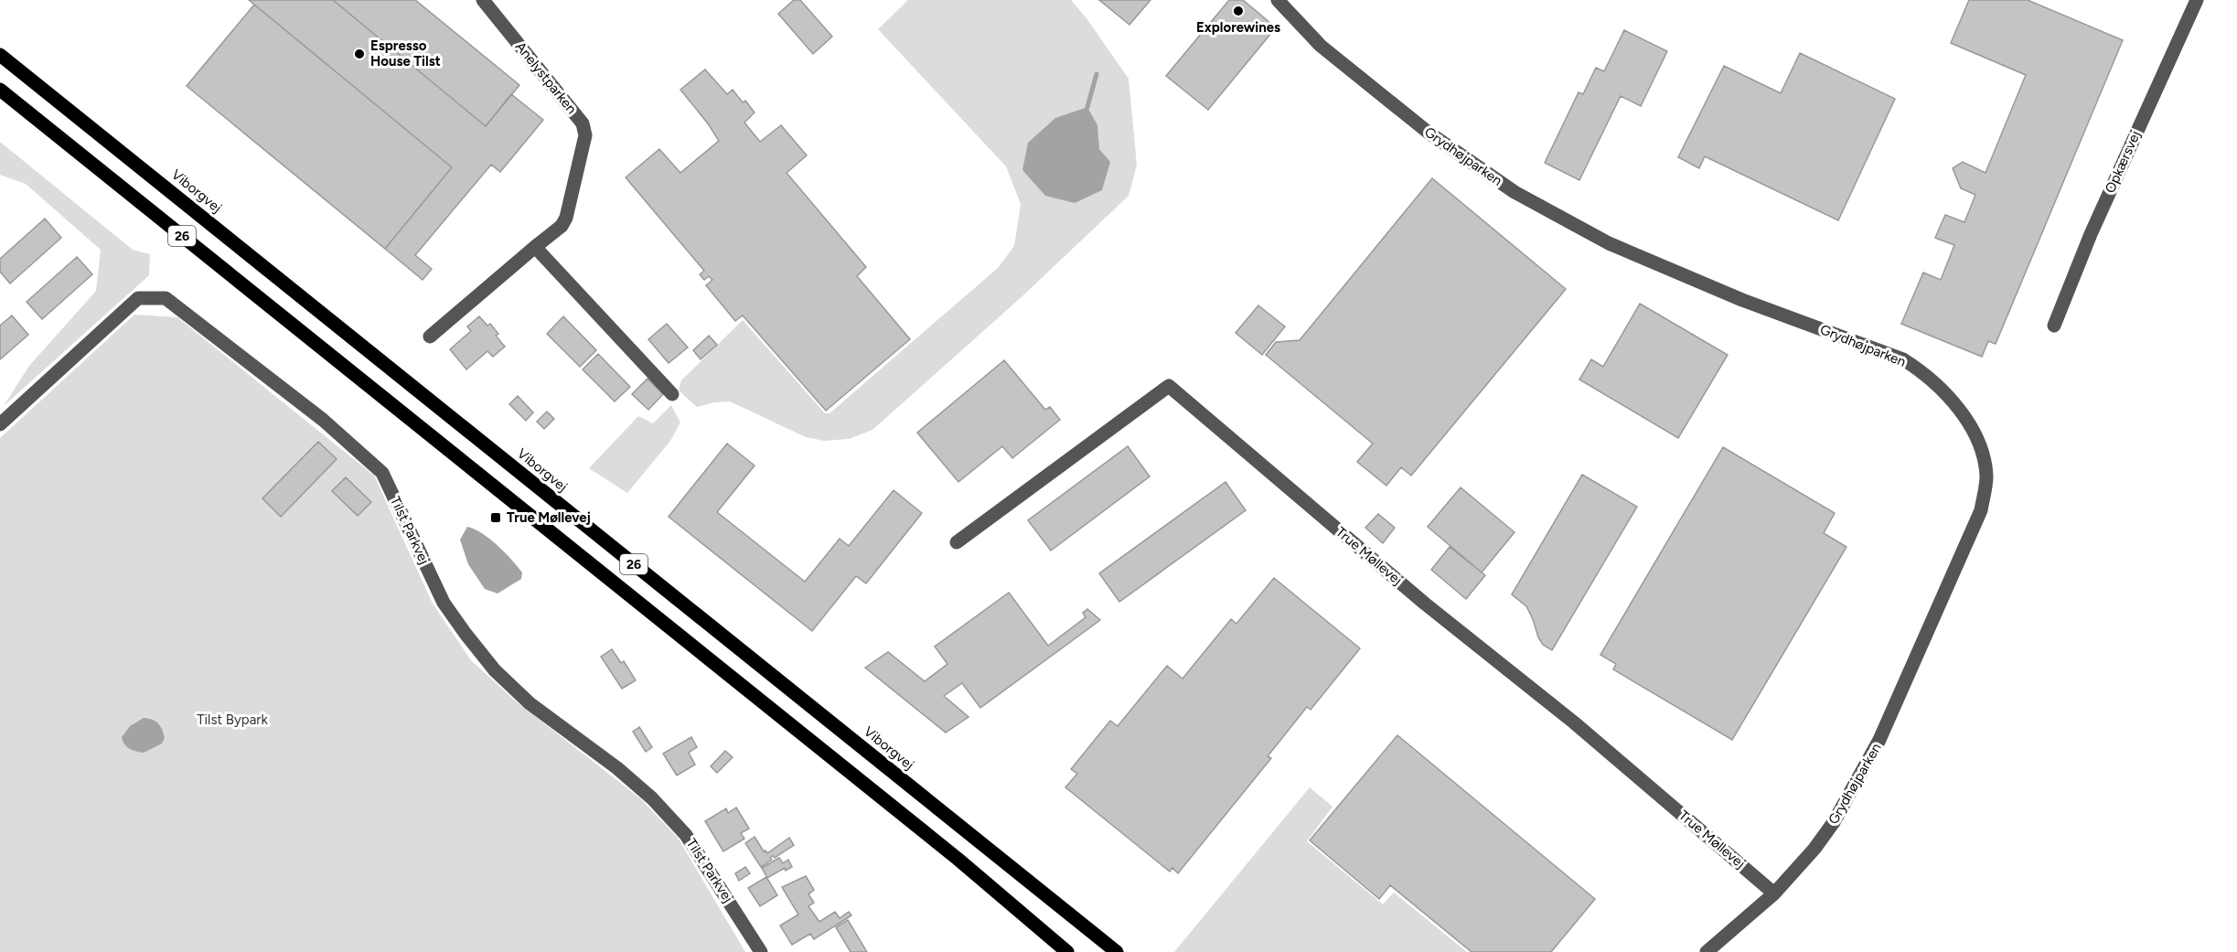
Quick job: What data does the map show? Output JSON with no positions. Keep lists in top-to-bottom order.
{
  "streets": {
    "main road": ["Viborgvej", "26"],
    "street": [
      "Anelystparken",
      "Grydhøjparken",
      "Opkærsvej",
      "Tilst Parkvej",
      "True Møllevej"
    ]
  },
  "crossings": [
    ["Grydhøjparken", "True Møllevej"]
  ],
  "parks": ["Tilst Bypark"],
  "places": {
    "other": ["Explorewines", "Espresso House Tilst"],
    "transit": ["True Møllevej"]
  }
}
